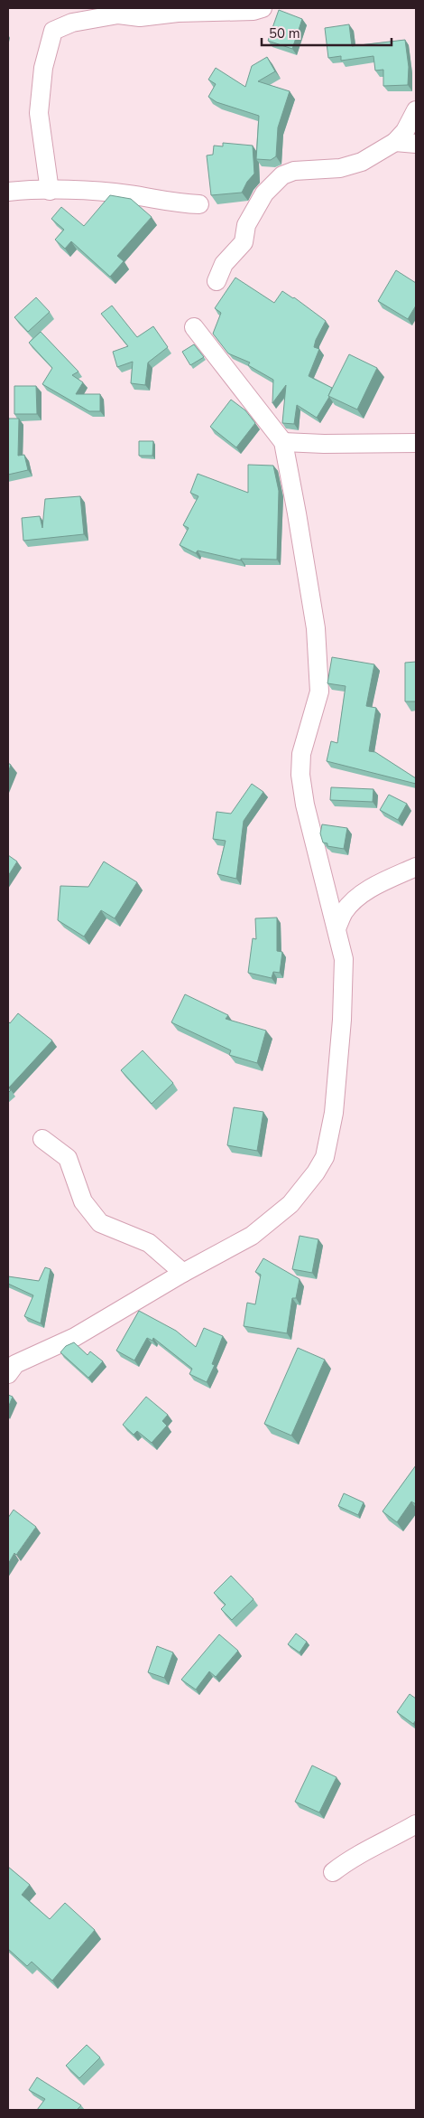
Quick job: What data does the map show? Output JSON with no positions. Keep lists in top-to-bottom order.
{
  "scale_bar": "50 m"
}
